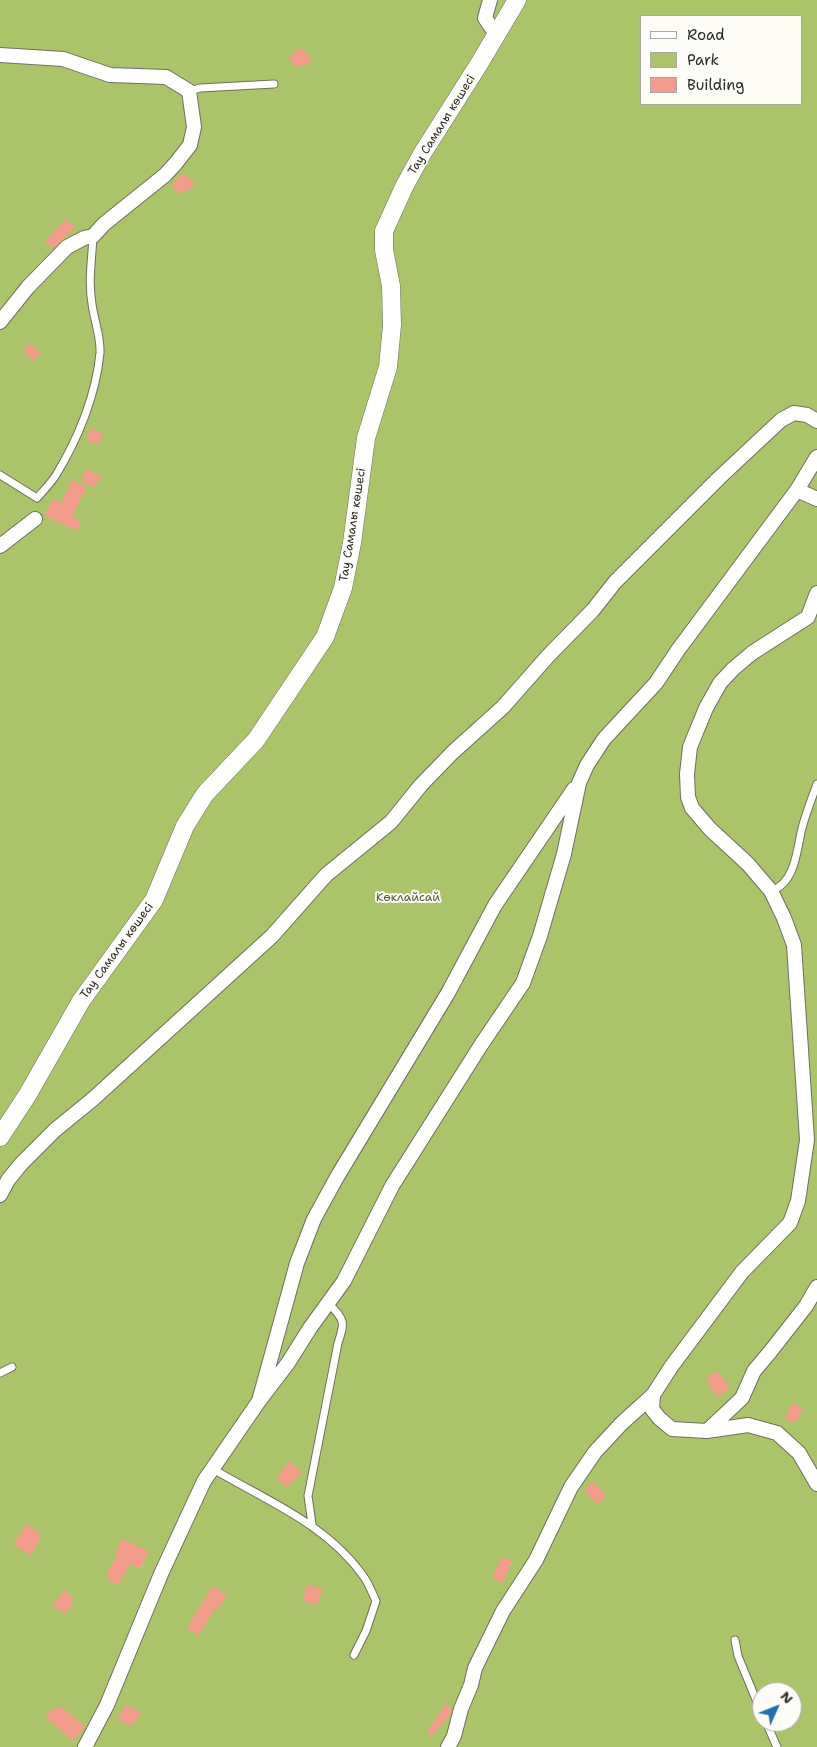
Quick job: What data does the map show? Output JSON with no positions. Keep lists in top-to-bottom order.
{
  "streets": {
    "street": ["Тау Самалы көшесі"]
  },
  "parks": ["Көклайсай"],
  "legend": ["Road", "Park", "Building"],
  "north": "top right"
}
